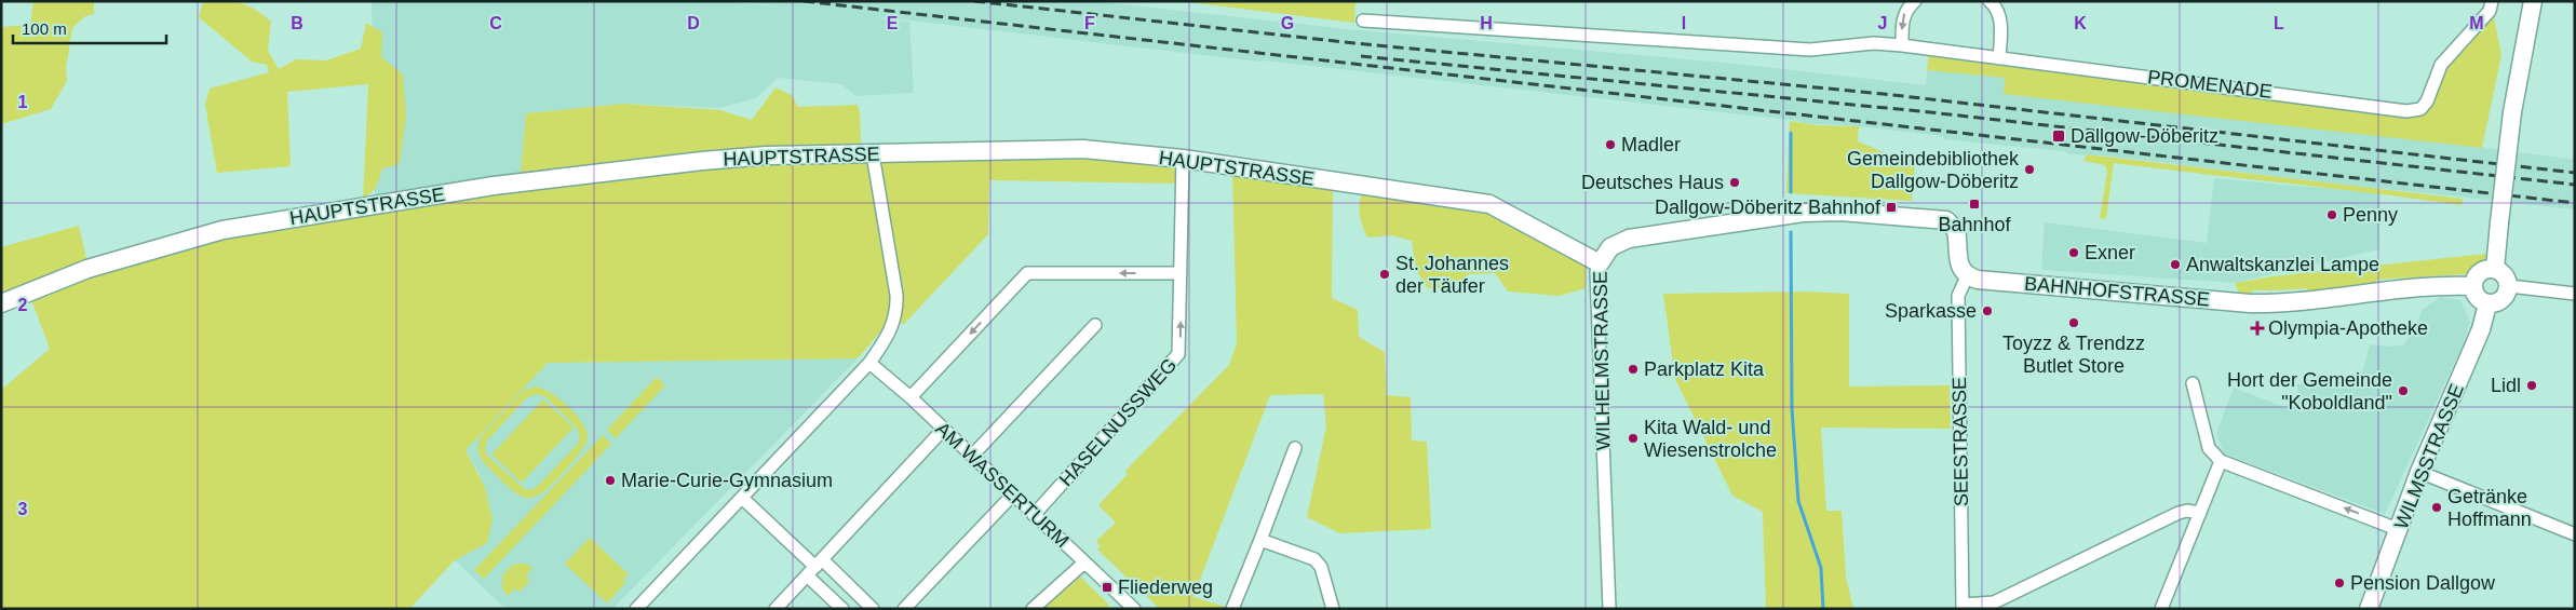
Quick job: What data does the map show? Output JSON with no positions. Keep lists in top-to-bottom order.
{
  "streets": {
    "street": [
      "PROMENADE",
      "HAUPTSTRASSE",
      "BAHNHOFSTRASSE",
      "WILHELMSTRASSE",
      "HASELNUSSWEG",
      "SEESTRASSE",
      "WILMSSTRASSE",
      "AM WASSERTURM"
    ]
  },
  "crossings": [
    ["HAUPTSTRASSE", "WILHELMSTRASSE"],
    ["HAUPTSTRASSE", "HASELNUSSWEG"],
    ["BAHNHOFSTRASSE", "WILHELMSTRASSE"],
    ["BAHNHOFSTRASSE", "SEESTRASSE"],
    ["BAHNHOFSTRASSE", "WILMSSTRASSE"],
    ["WILHELMSTRASSE", "SEESTRASSE"],
    ["HASELNUSSWEG", "AM WASSERTURM"]
  ],
  "places": {
    "transit": [
      "Dallgow-Döberitz",
      "Bahnhof",
      "Dallgow-Döberitz Bahnhof",
      "Fliederweg"
    ],
    "other": [
      "Madler",
      "Gemeindebibliothek Dallgow-Döberitz",
      "Deutsches Haus",
      "Penny",
      "Exner",
      "Anwaltskanzlei Lampe",
      "St. Johannes der Täufer",
      "Sparkasse",
      "Toyzz & Trendzz Butlet Store",
      "Parkplatz Kita",
      "Lidl",
      "Hort der Gemeinde \"Koboldland\"",
      "Kita Wald- und Wiesenstrolche",
      "Marie-Curie-Gymnasium",
      "Getränke Hoffmann",
      "Pension Dallgow"
    ],
    "health": ["Olympia-Apotheke"]
  },
  "scale_bar": "100 m",
  "grid": {
    "columns": [
      "B",
      "C",
      "D",
      "E",
      "F",
      "G",
      "H",
      "I",
      "J",
      "K",
      "L",
      "M"
    ],
    "rows": ["1", "2", "3"]
  }
}
